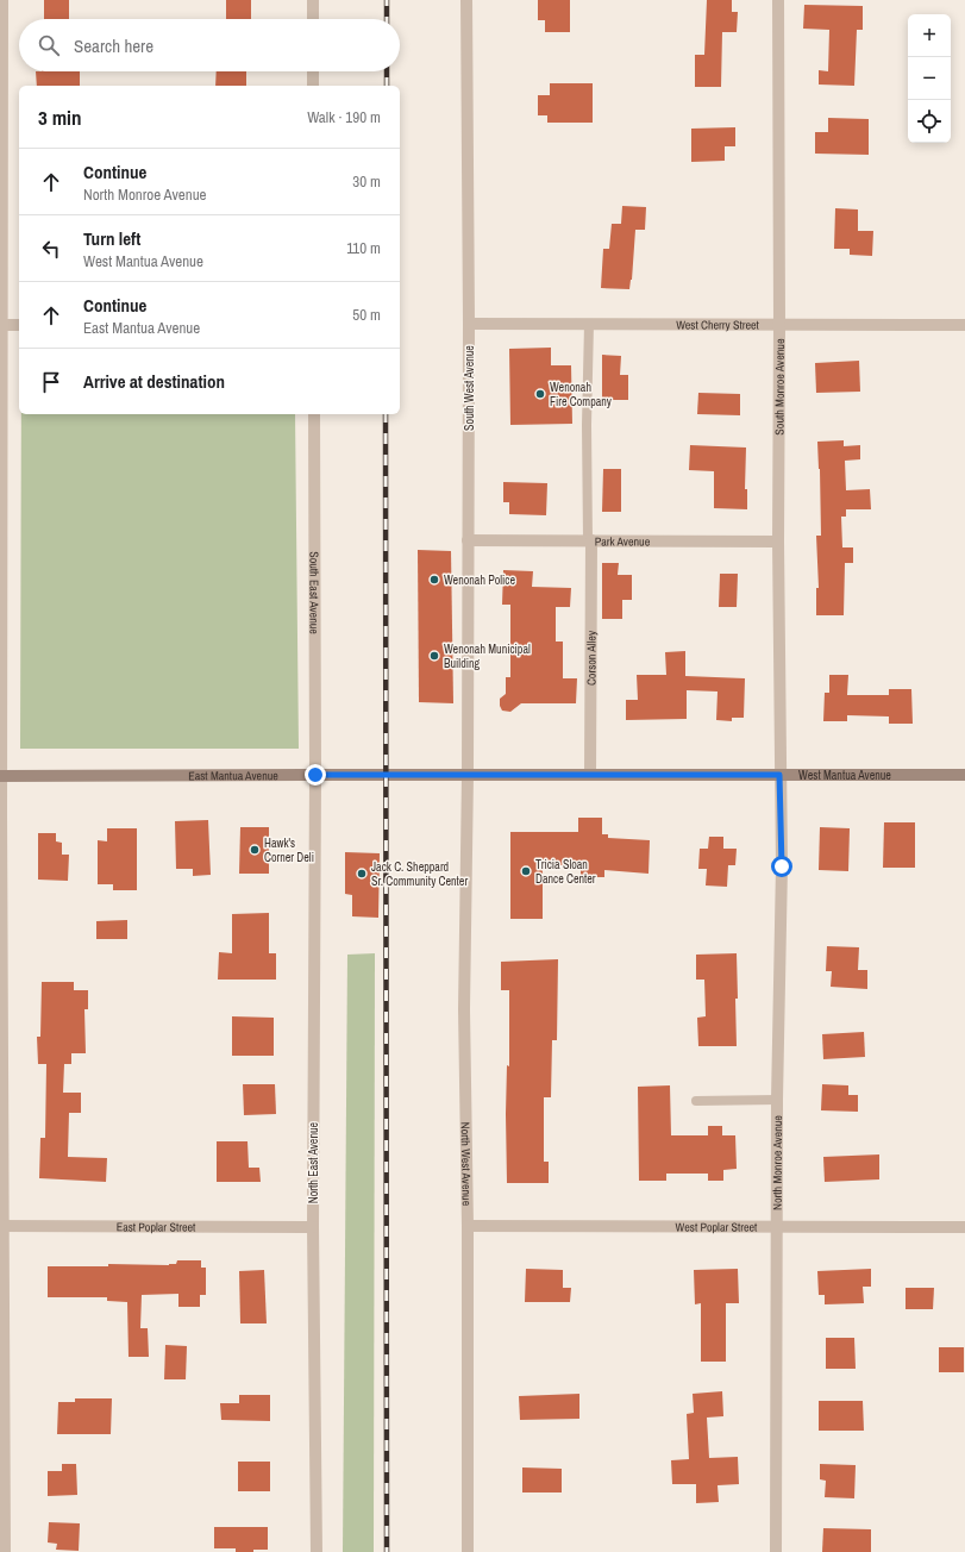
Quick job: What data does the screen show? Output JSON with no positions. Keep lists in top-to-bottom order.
{
  "streets": {
    "street": [
      "West Cherry Street",
      "South Monroe Avenue",
      "South West Avenue",
      "Park Avenue",
      "South East Avenue",
      "Corson Alley",
      "East Mantua Avenue",
      "West Mantua Avenue",
      "North East Avenue",
      "North Monroe Avenue",
      "North West Avenue",
      "East Poplar Street",
      "West Poplar Street"
    ]
  },
  "crossings": [
    ["West Cherry Street", "South Monroe Avenue"],
    ["West Cherry Street", "South West Avenue"],
    ["South Monroe Avenue", "Park Avenue"],
    ["South Monroe Avenue", "West Mantua Avenue"],
    ["South Monroe Avenue", "North Monroe Avenue"],
    ["South West Avenue", "Park Avenue"],
    ["South West Avenue", "East Mantua Avenue"],
    ["South West Avenue", "West Mantua Avenue"],
    ["South West Avenue", "North West Avenue"],
    ["Park Avenue", "Corson Alley"],
    ["South East Avenue", "East Mantua Avenue"],
    ["South East Avenue", "North East Avenue"],
    ["Corson Alley", "West Mantua Avenue"],
    ["East Mantua Avenue", "West Mantua Avenue"],
    ["East Mantua Avenue", "North East Avenue"],
    ["East Mantua Avenue", "North West Avenue"],
    ["West Mantua Avenue", "North Monroe Avenue"],
    ["West Mantua Avenue", "North West Avenue"],
    ["North East Avenue", "East Poplar Street"],
    ["North Monroe Avenue", "West Poplar Street"],
    ["North West Avenue", "West Poplar Street"]
  ],
  "places": [
    "Wenonah Fire Company",
    "Wenonah Police",
    "Wenonah Municipal Building",
    "Hawk's Corner Deli",
    "Tricia Sloan Dance Center",
    "Jack C. Sheppard Sr. Community Center"
  ],
  "page": {
    "map_buttons": ["+", "−"],
    "search": "Search here",
    "heading": ["3 min", "Walk · 190 m"],
    "list": [
      ["Continue", "North Monroe Avenue", "30 m"],
      ["Turn left", "West Mantua Avenue", "110 m"],
      ["Continue", "East Mantua Avenue", "50 m"],
      "Arrive at destination"
    ]
  }
}
